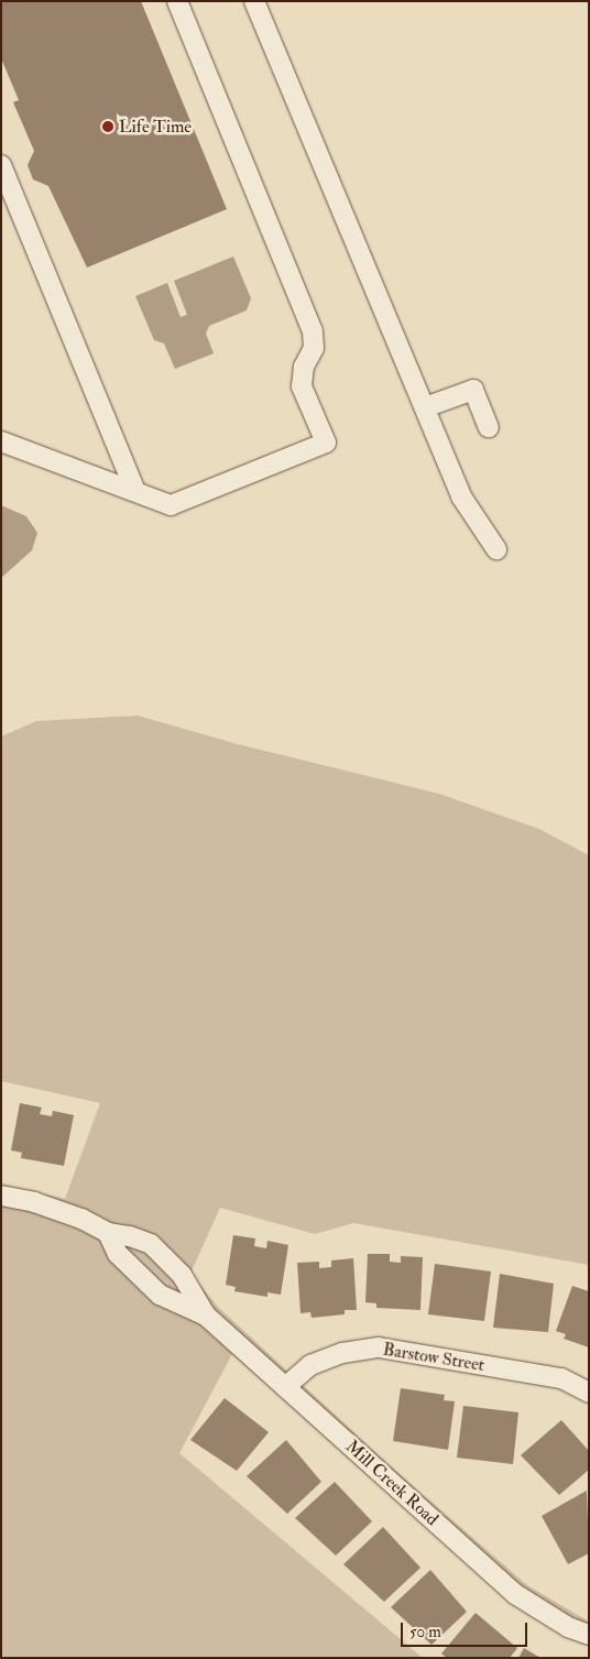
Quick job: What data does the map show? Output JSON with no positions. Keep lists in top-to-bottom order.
{
  "streets": {
    "street": ["Barstow Street", "Mill Creek Road"]
  },
  "crossings": [
    ["Barstow Street", "Mill Creek Road"]
  ],
  "places": ["Life Time"],
  "scale_bar": "50 m"
}
